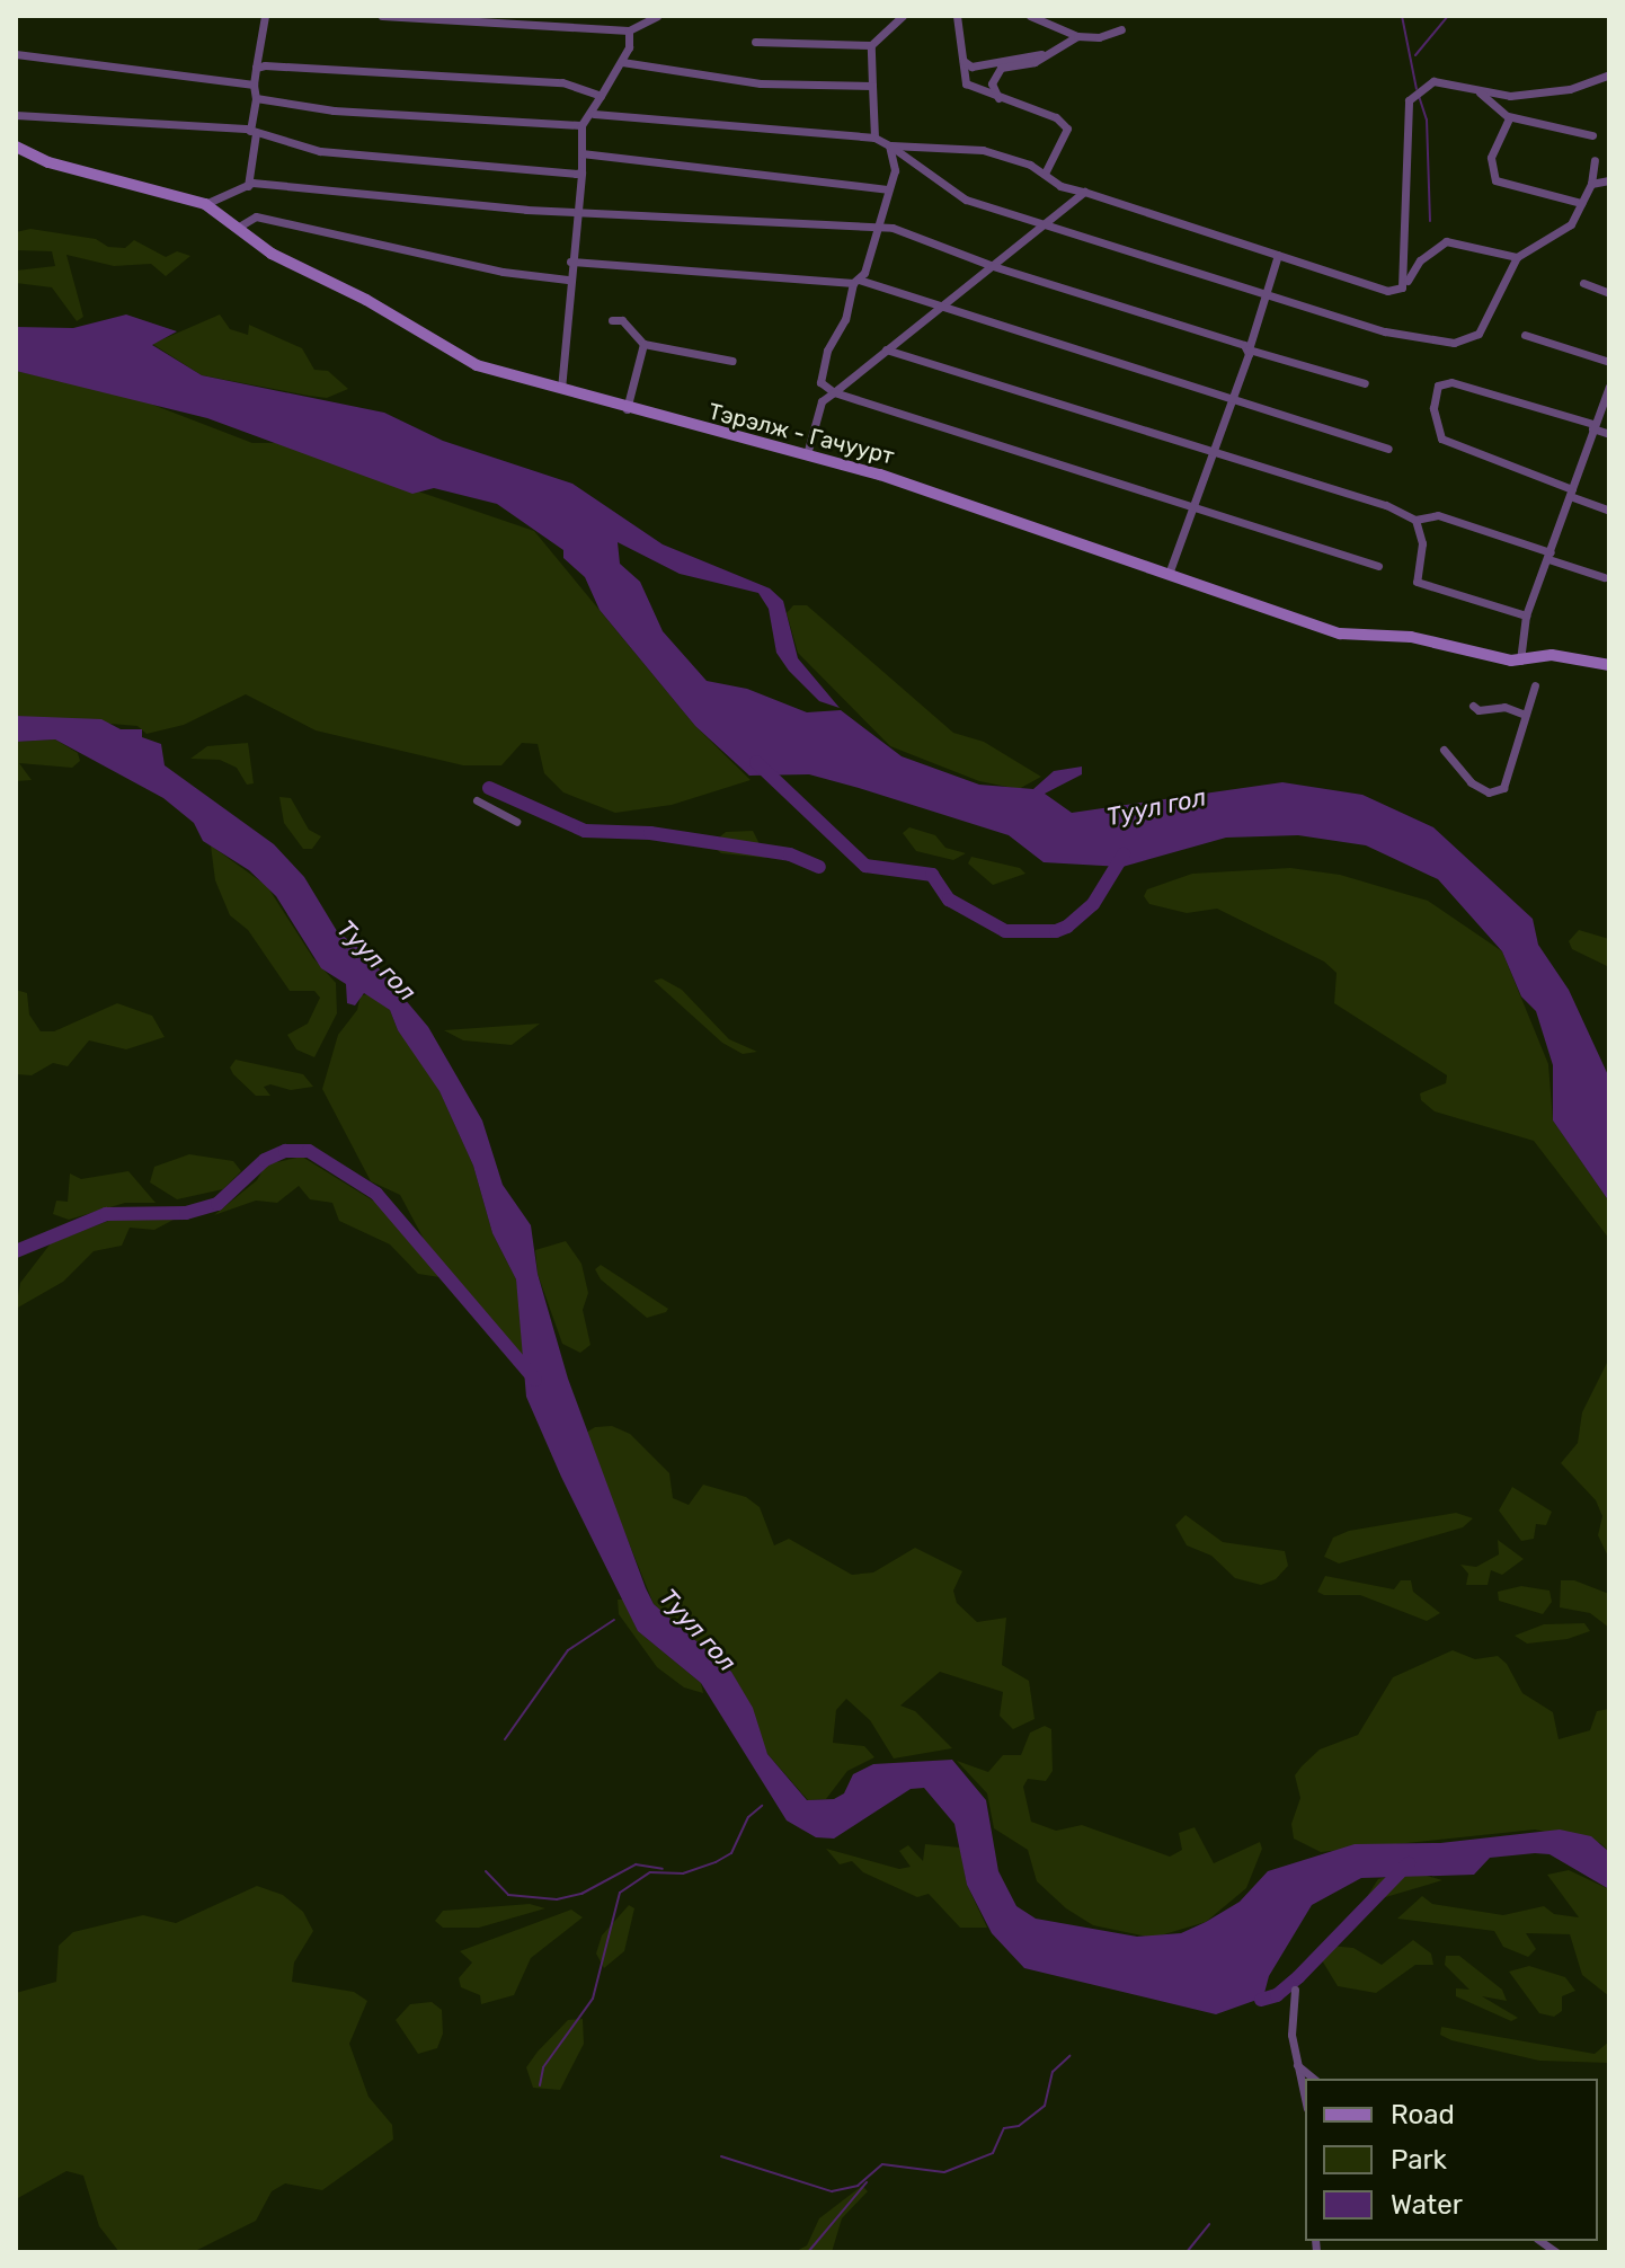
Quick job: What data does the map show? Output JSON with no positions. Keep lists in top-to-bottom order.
{
  "streets": {
    "main road": ["Тэрэлж - Гачуурт"]
  },
  "water": ["Туул гол"],
  "legend": ["Road", "Park", "Water"]
}
